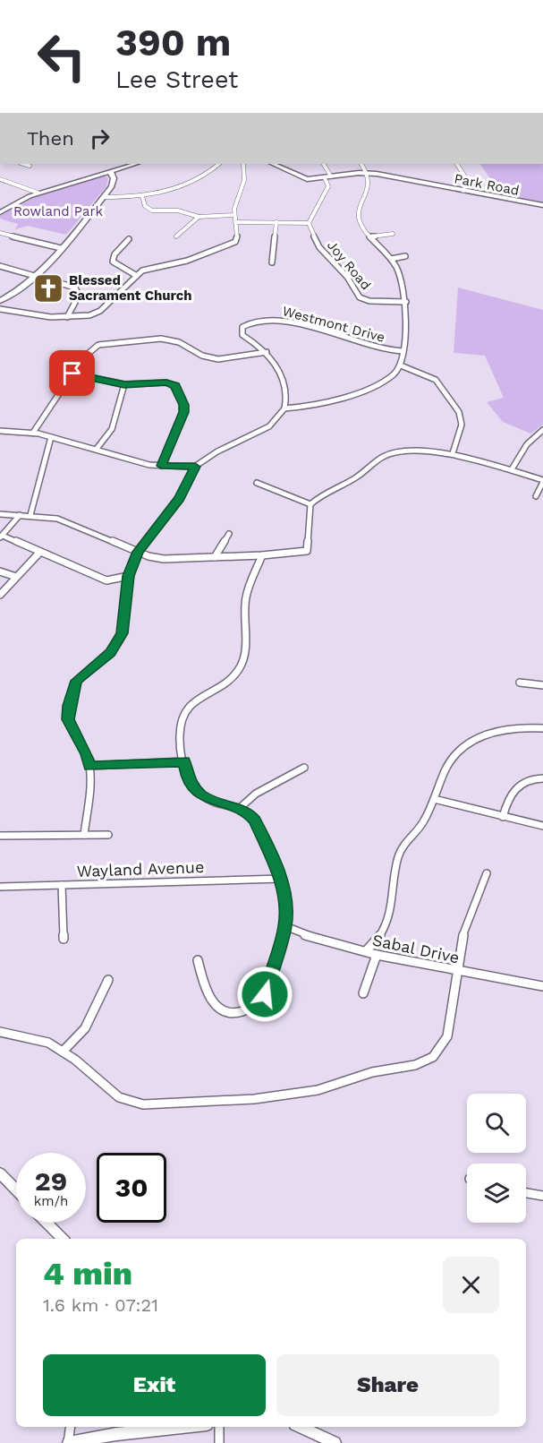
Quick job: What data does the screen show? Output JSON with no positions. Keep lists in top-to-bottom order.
{
  "streets": {
    "main road": ["Park Road"],
    "street": [
      "Joy Road",
      "Westmont Drive",
      "Wayland Avenue",
      "Sabal Drive"
    ]
  },
  "parks": ["Rowland Park"],
  "places": {
    "church": ["Blessed Sacrament Church"]
  },
  "page": {
    "turn": ["390 m", "Lee Street"],
    "then": "Then",
    "speed": "29 km/h",
    "limit": "30",
    "heading": ["4 min", "1.6 km · 07:21"],
    "buttons": ["Exit", "Share"]
  }
}
